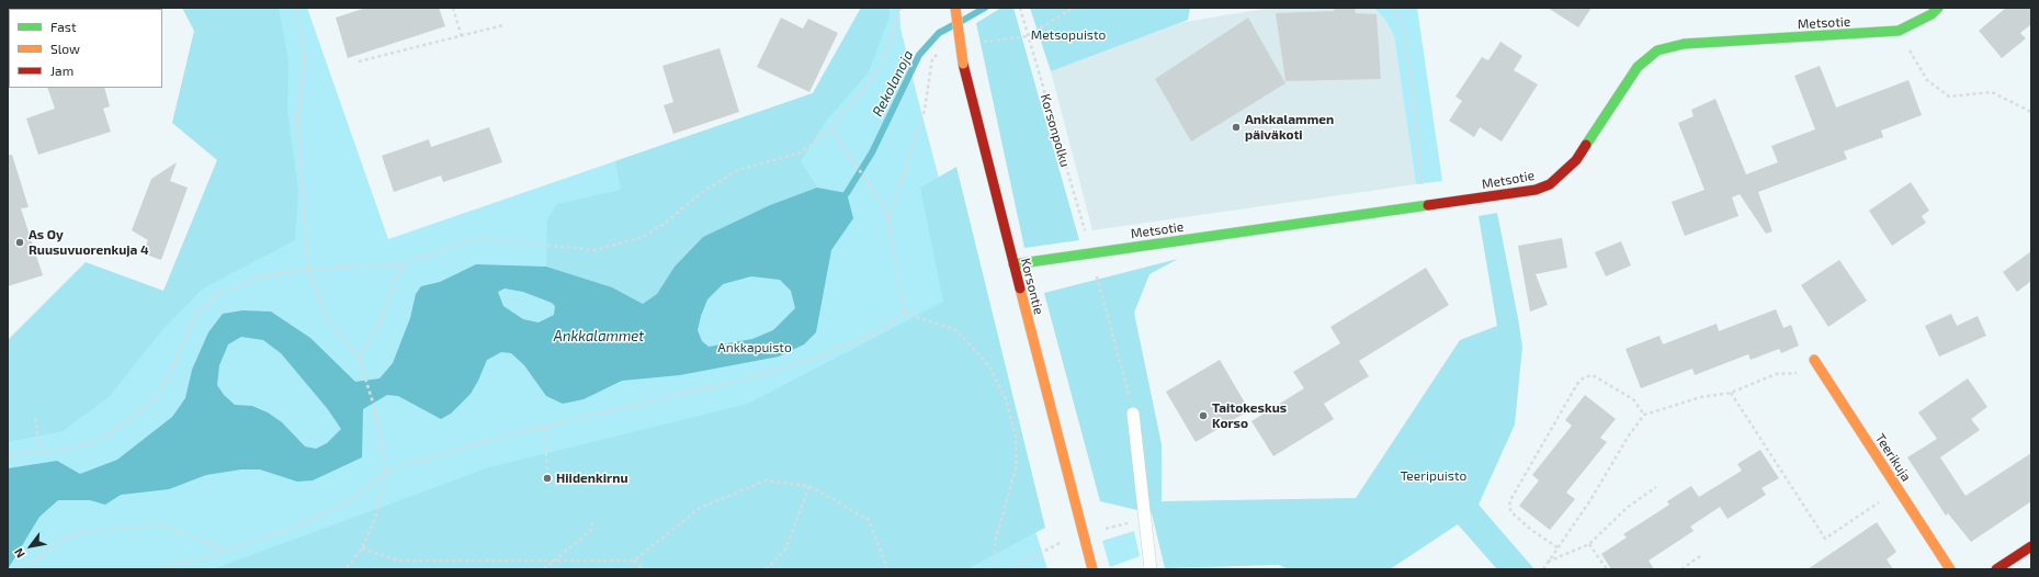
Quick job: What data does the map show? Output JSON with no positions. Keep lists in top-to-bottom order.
{
  "streets": {
    "street": ["Metsotie", "Korsontie", "Teerikuja"],
    "path": ["Korsonpolku"]
  },
  "crossings": [
    ["Metsotie", "Korsonpolku"],
    ["Metsotie", "Korsontie"]
  ],
  "water": ["Rekolanoja", "Ankkalammet"],
  "parks": ["Metsopuisto", "Ankkapuisto", "Teeripuisto"],
  "places": [
    "Ankkalammen päiväkoti",
    "As Oy Ruusuvuorenkuja 4",
    "Taitokeskus Korso",
    "Hiidenkirnu"
  ],
  "legend": ["Fast", "Slow", "Jam"],
  "north": "bottom left"
}
